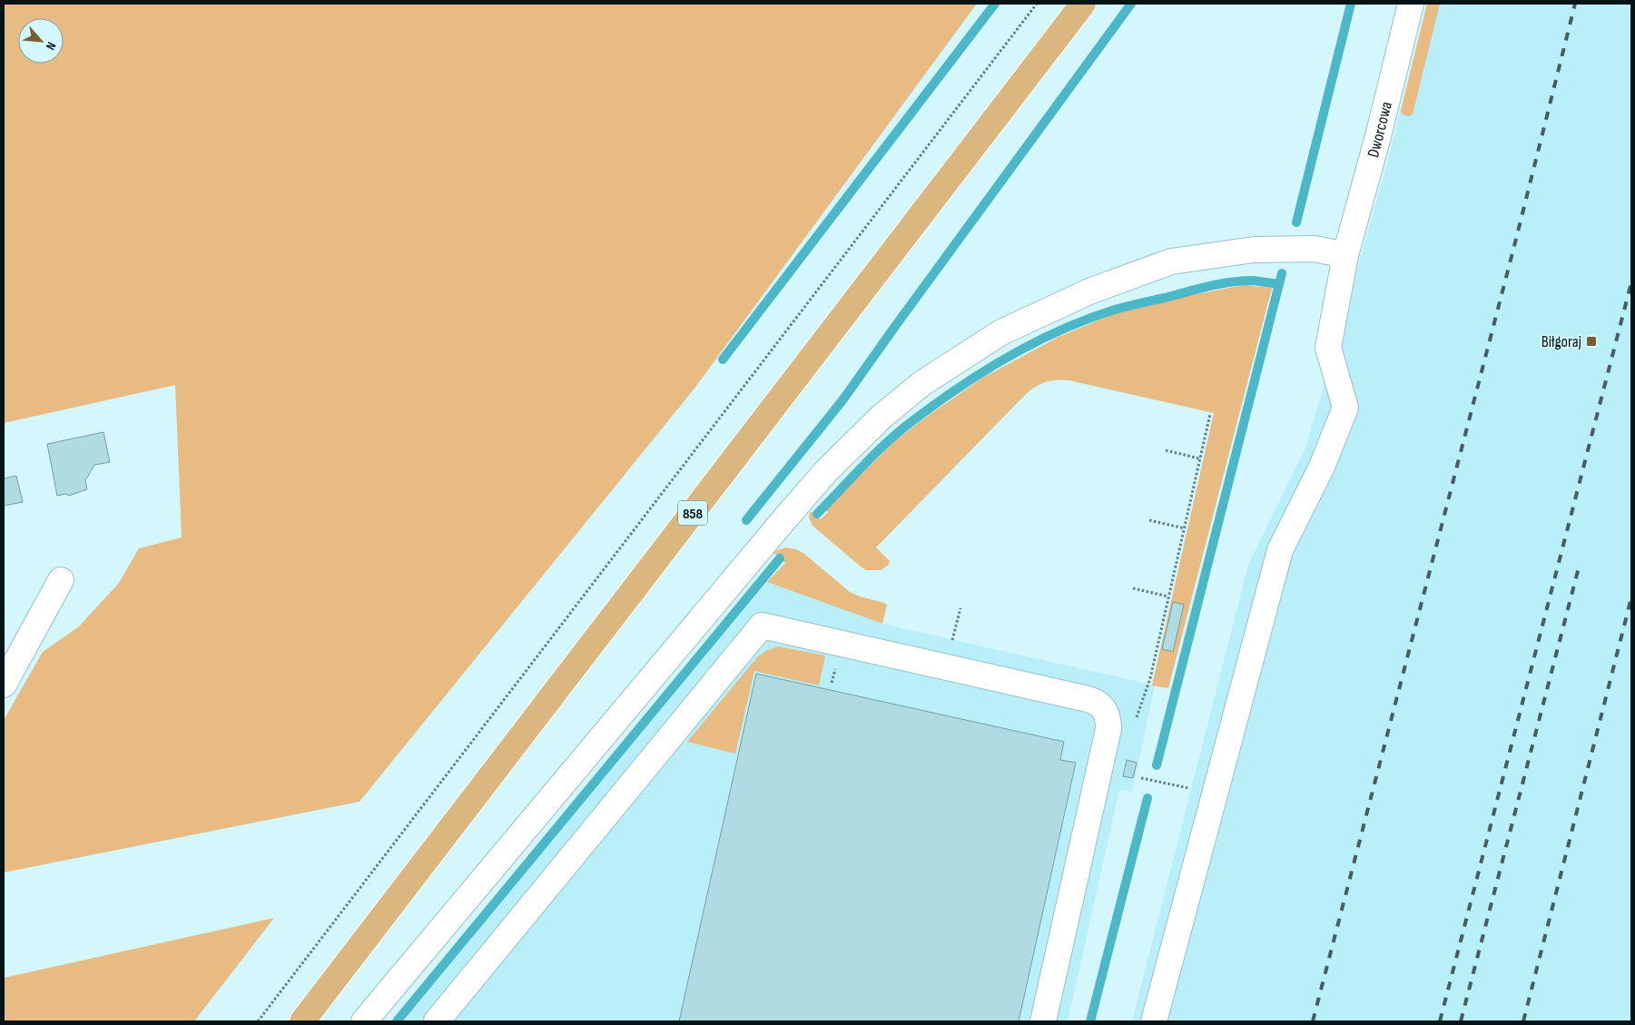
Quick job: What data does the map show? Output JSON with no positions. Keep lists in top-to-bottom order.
{
  "streets": {
    "main road": ["858"],
    "street": ["Dworcowa"]
  },
  "places": {
    "transit": ["Biłgoraj"]
  },
  "north": "bottom right"
}
